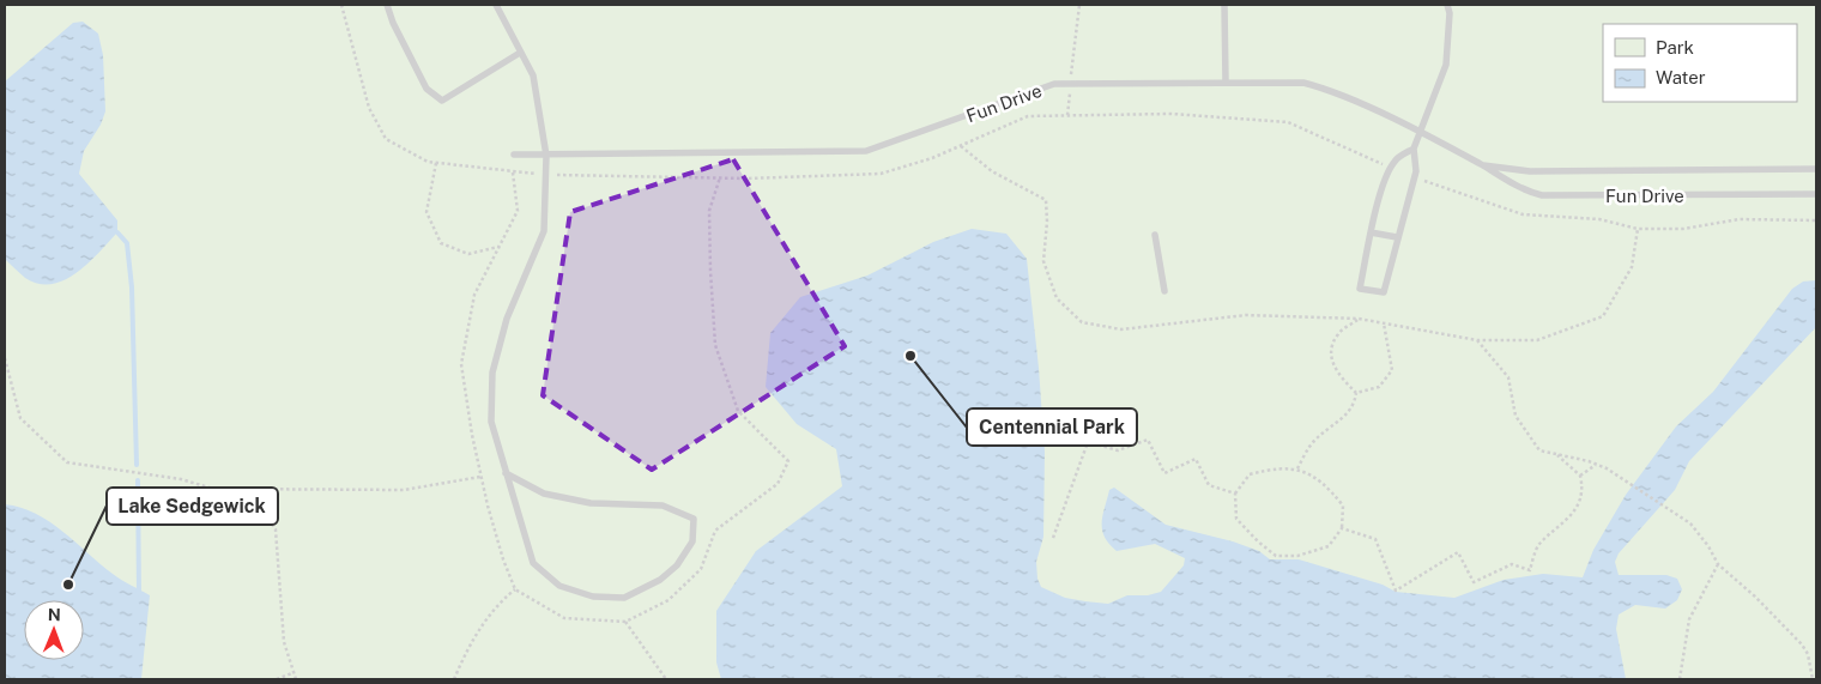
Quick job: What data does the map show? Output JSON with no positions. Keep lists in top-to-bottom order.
{
  "streets": {
    "lane": ["Fun Drive"]
  },
  "places": ["Centennial Park", "Lake Sedgewick"],
  "legend": ["Park", "Water"],
  "north": "top"
}
